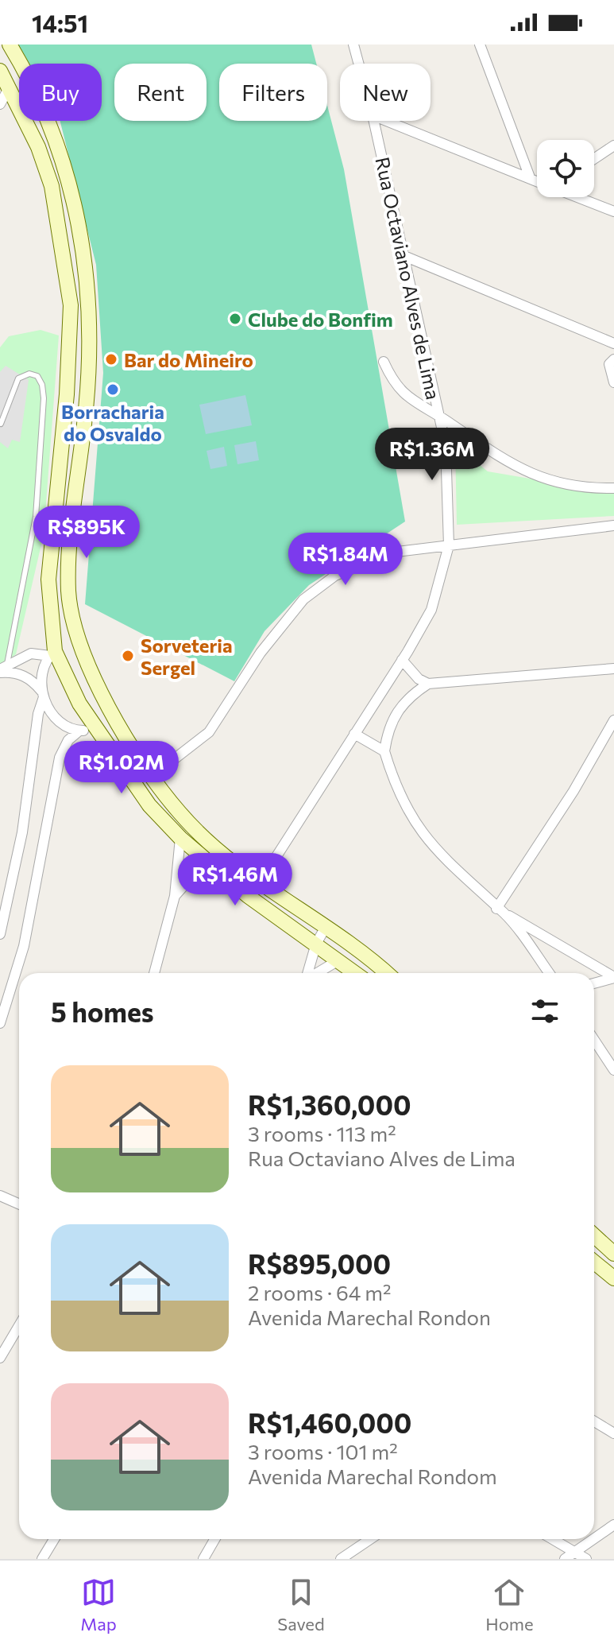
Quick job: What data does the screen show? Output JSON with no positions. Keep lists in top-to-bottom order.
{
  "streets": {
    "street": ["Rua Octaviano Alves de Lima"]
  },
  "places": [
    "Clube do Bonfim",
    "Bar do Mineiro",
    "Borracharia do Osvaldo",
    "Sorveteria Sergel"
  ],
  "page": {
    "status": "14:51",
    "chip": [
      "Buy",
      "Rent",
      "Filters",
      "New"
    ],
    "price": [
      "R$1.36M",
      "R$895K",
      "R$1.84M",
      "R$1.02M",
      "R$1.46M"
    ],
    "heading": "5 homes",
    "list": [
      {
        "name": "R$1,360,000",
        "note": "3 rooms · 113 m² · Rua Octaviano Alves de Lima"
      },
      {
        "name": "R$895,000",
        "note": "2 rooms · 64 m² · Avenida Marechal Rondon"
      },
      {
        "name": "R$1,460,000",
        "note": "3 rooms · 101 m² · Avenida Marechal Rondom"
      }
    ],
    "tabs": ["Map", "Saved", "Home"]
  }
}
